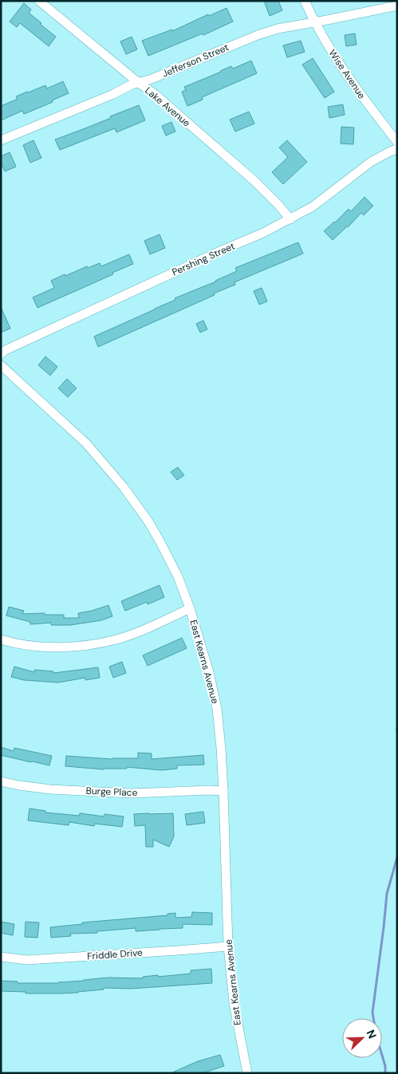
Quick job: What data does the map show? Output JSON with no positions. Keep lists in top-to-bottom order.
{
  "streets": {
    "street": [
      "Jefferson Street",
      "Wise Avenue",
      "Lake Avenue",
      "Pershing Street",
      "East Kearns Avenue",
      "Burge Place",
      "Friddle Drive"
    ]
  },
  "crossings": [
    ["Jefferson Street", "Wise Avenue"],
    ["Jefferson Street", "Lake Avenue"],
    ["Lake Avenue", "Pershing Street"],
    ["East Kearns Avenue", "Burge Place"],
    ["East Kearns Avenue", "Friddle Drive"]
  ],
  "north": "top right"
}
